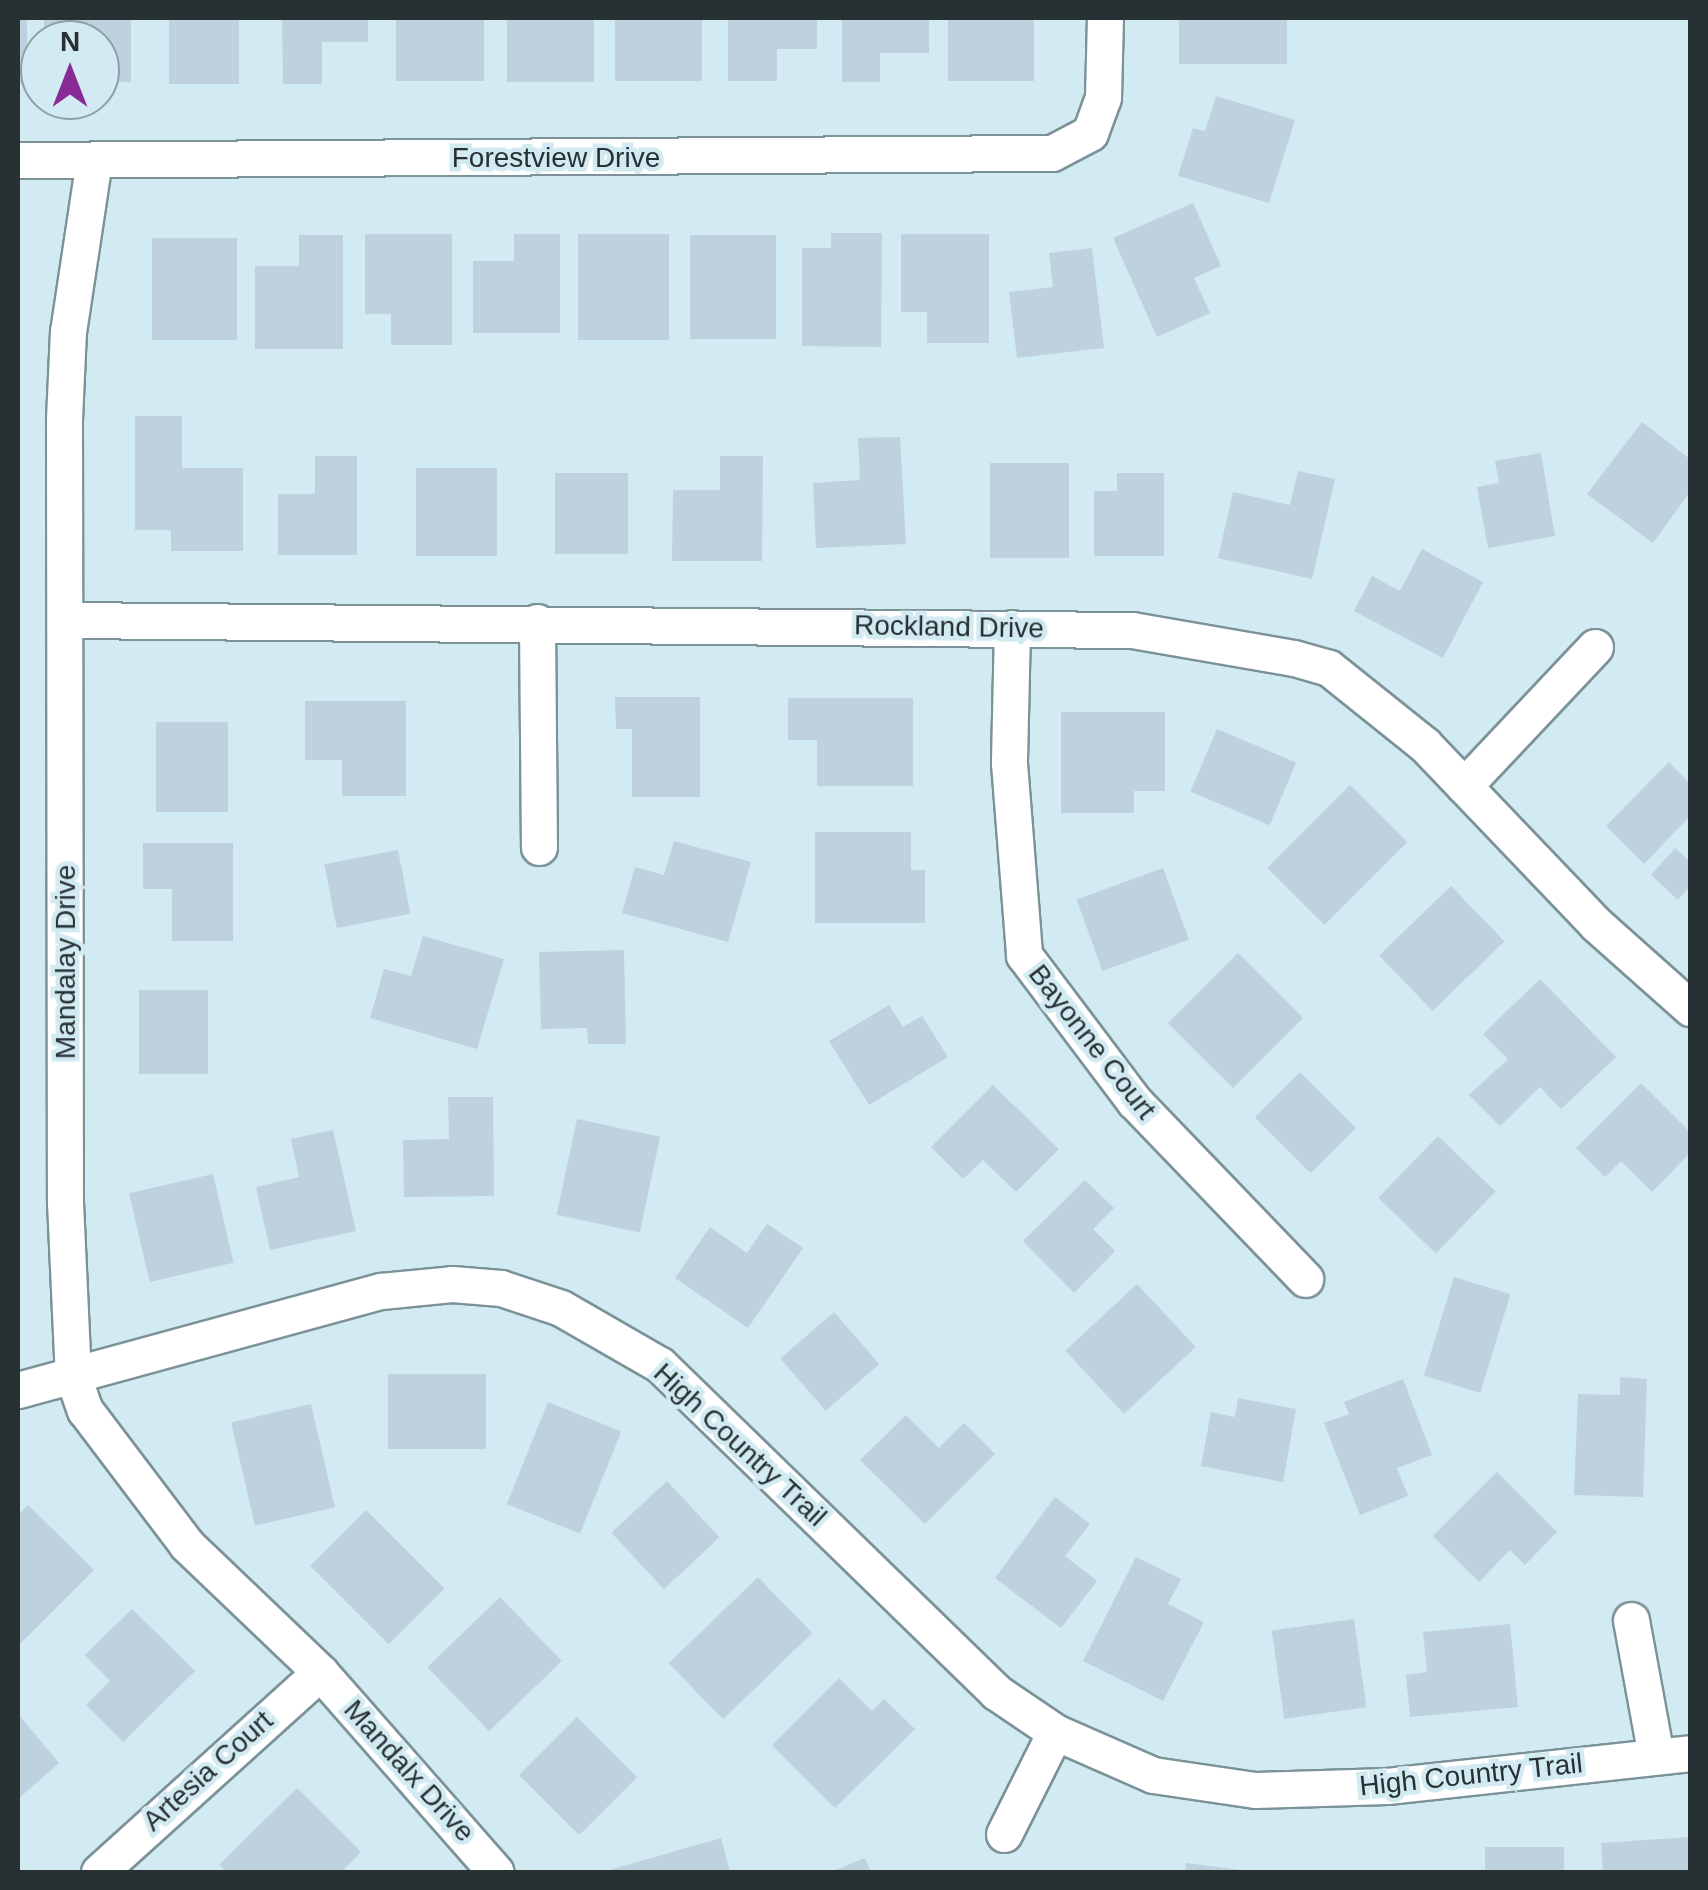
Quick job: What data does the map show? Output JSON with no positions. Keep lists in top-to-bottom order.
{
  "streets": {
    "street": [
      "Forestview Drive",
      "Rockland Drive",
      "Mandalay Drive",
      "Bayonne Court",
      "High Country Trail",
      "Artesia Court",
      "Mandalx Drive"
    ]
  },
  "crossings": [
    ["Forestview Drive", "Mandalay Drive"],
    ["Rockland Drive", "Mandalay Drive"],
    ["Rockland Drive", "Bayonne Court"],
    ["Mandalay Drive", "High Country Trail"],
    ["Mandalay Drive", "Artesia Court"],
    ["Mandalay Drive", "Mandalx Drive"],
    ["Artesia Court", "Mandalx Drive"]
  ],
  "north": "top"
}
